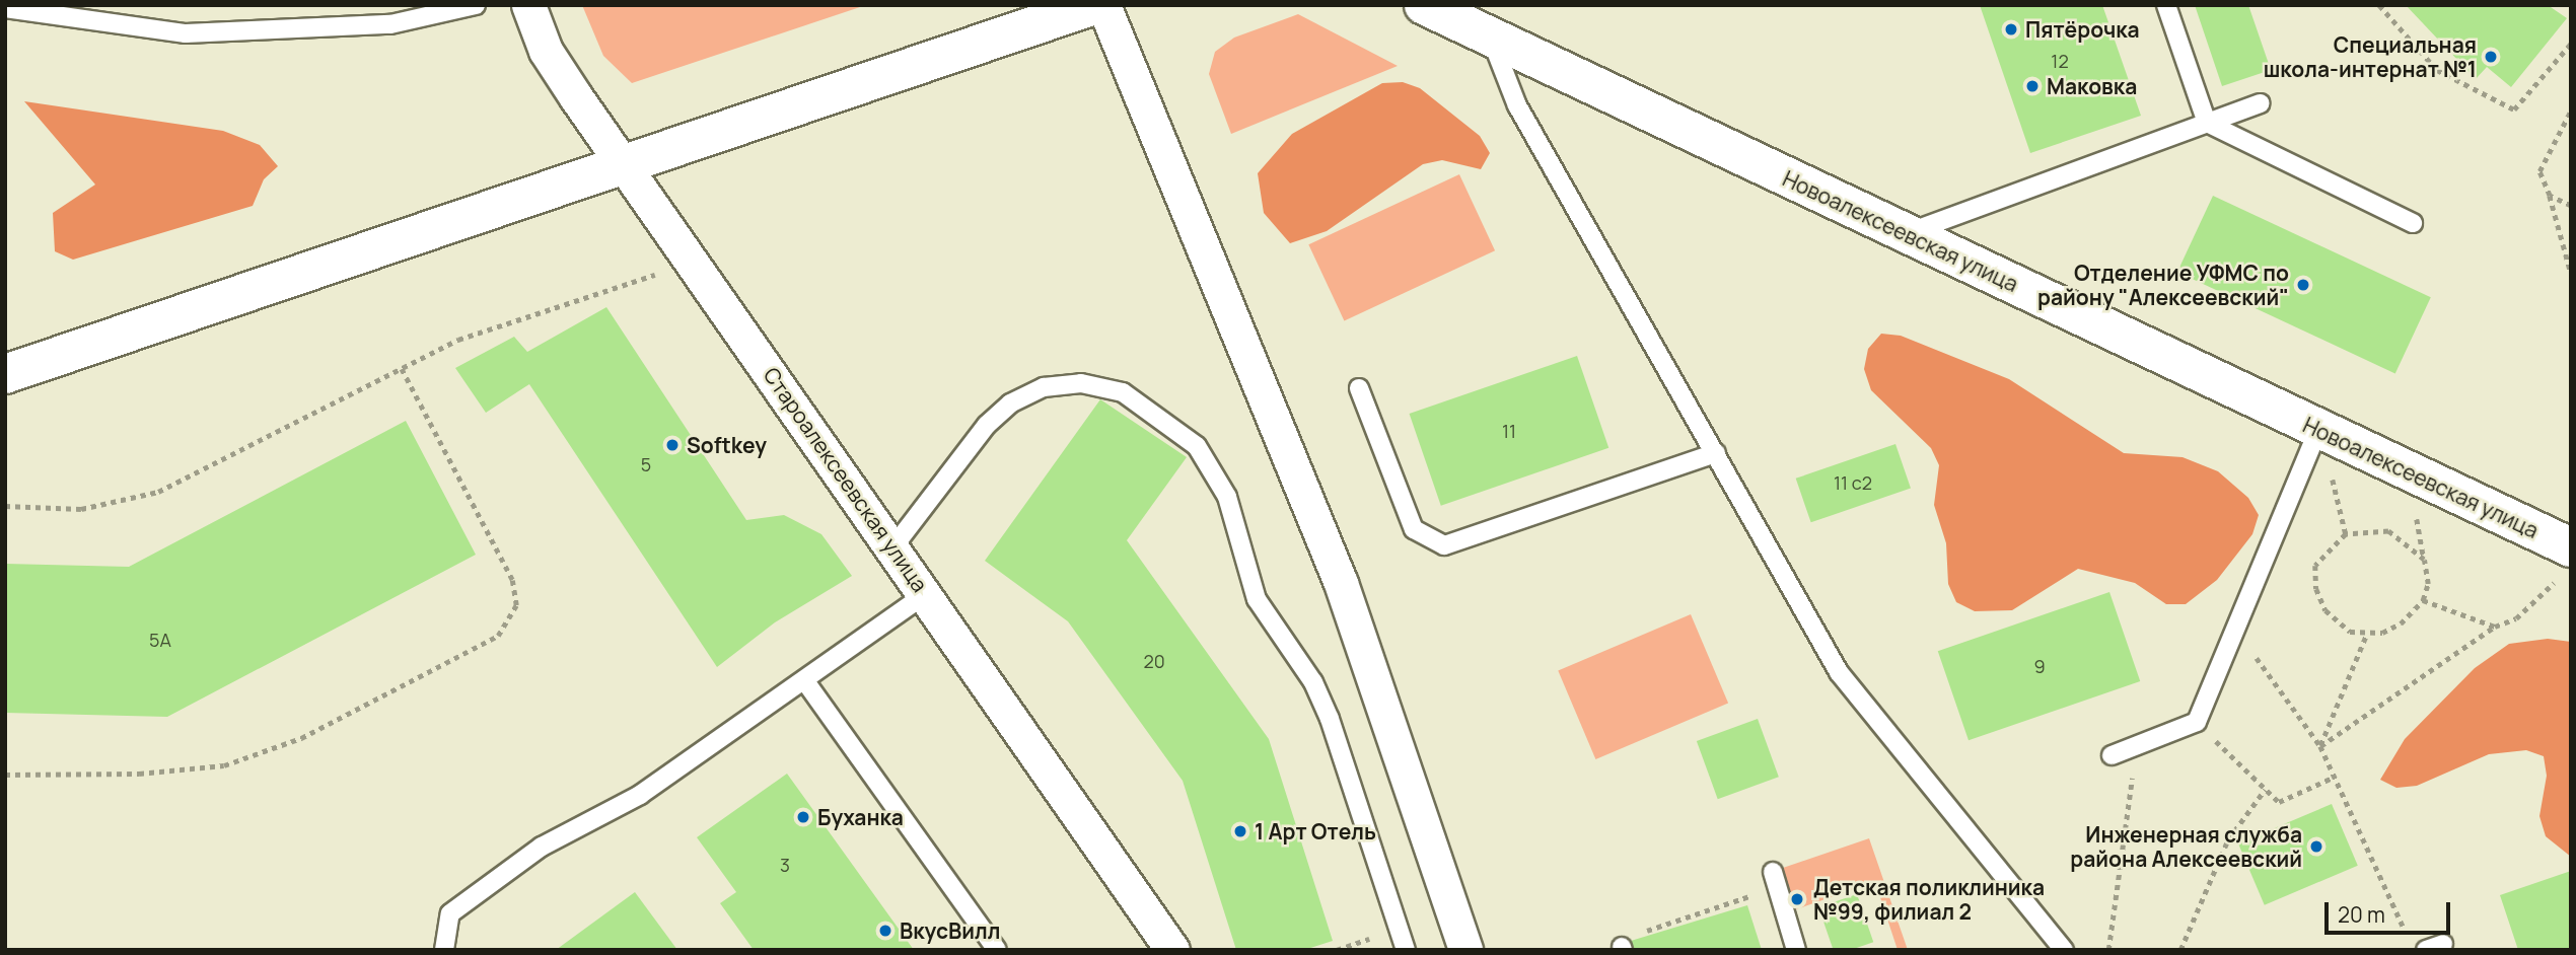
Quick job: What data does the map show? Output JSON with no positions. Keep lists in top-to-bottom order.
{
  "streets": {
    "street": ["Новоалексеевская улица", "Староалексеевская улица"]
  },
  "places": [
    "Пятёрочка",
    "Специальная школа-интернат №1",
    "Маковка",
    "Отделение УФМС по району \"Алексеевский\"",
    "Softkey",
    "Буханка",
    "1 Арт Отель",
    "Инженерная служба района Алексеевский",
    "Детская поликлиника №99, филиал 2",
    "ВкусВилл"
  ],
  "house_numbers": [
    "12",
    "11",
    "5",
    "11 с2",
    "5А",
    "20",
    "9",
    "3"
  ],
  "scale_bar": "20 m"
}
